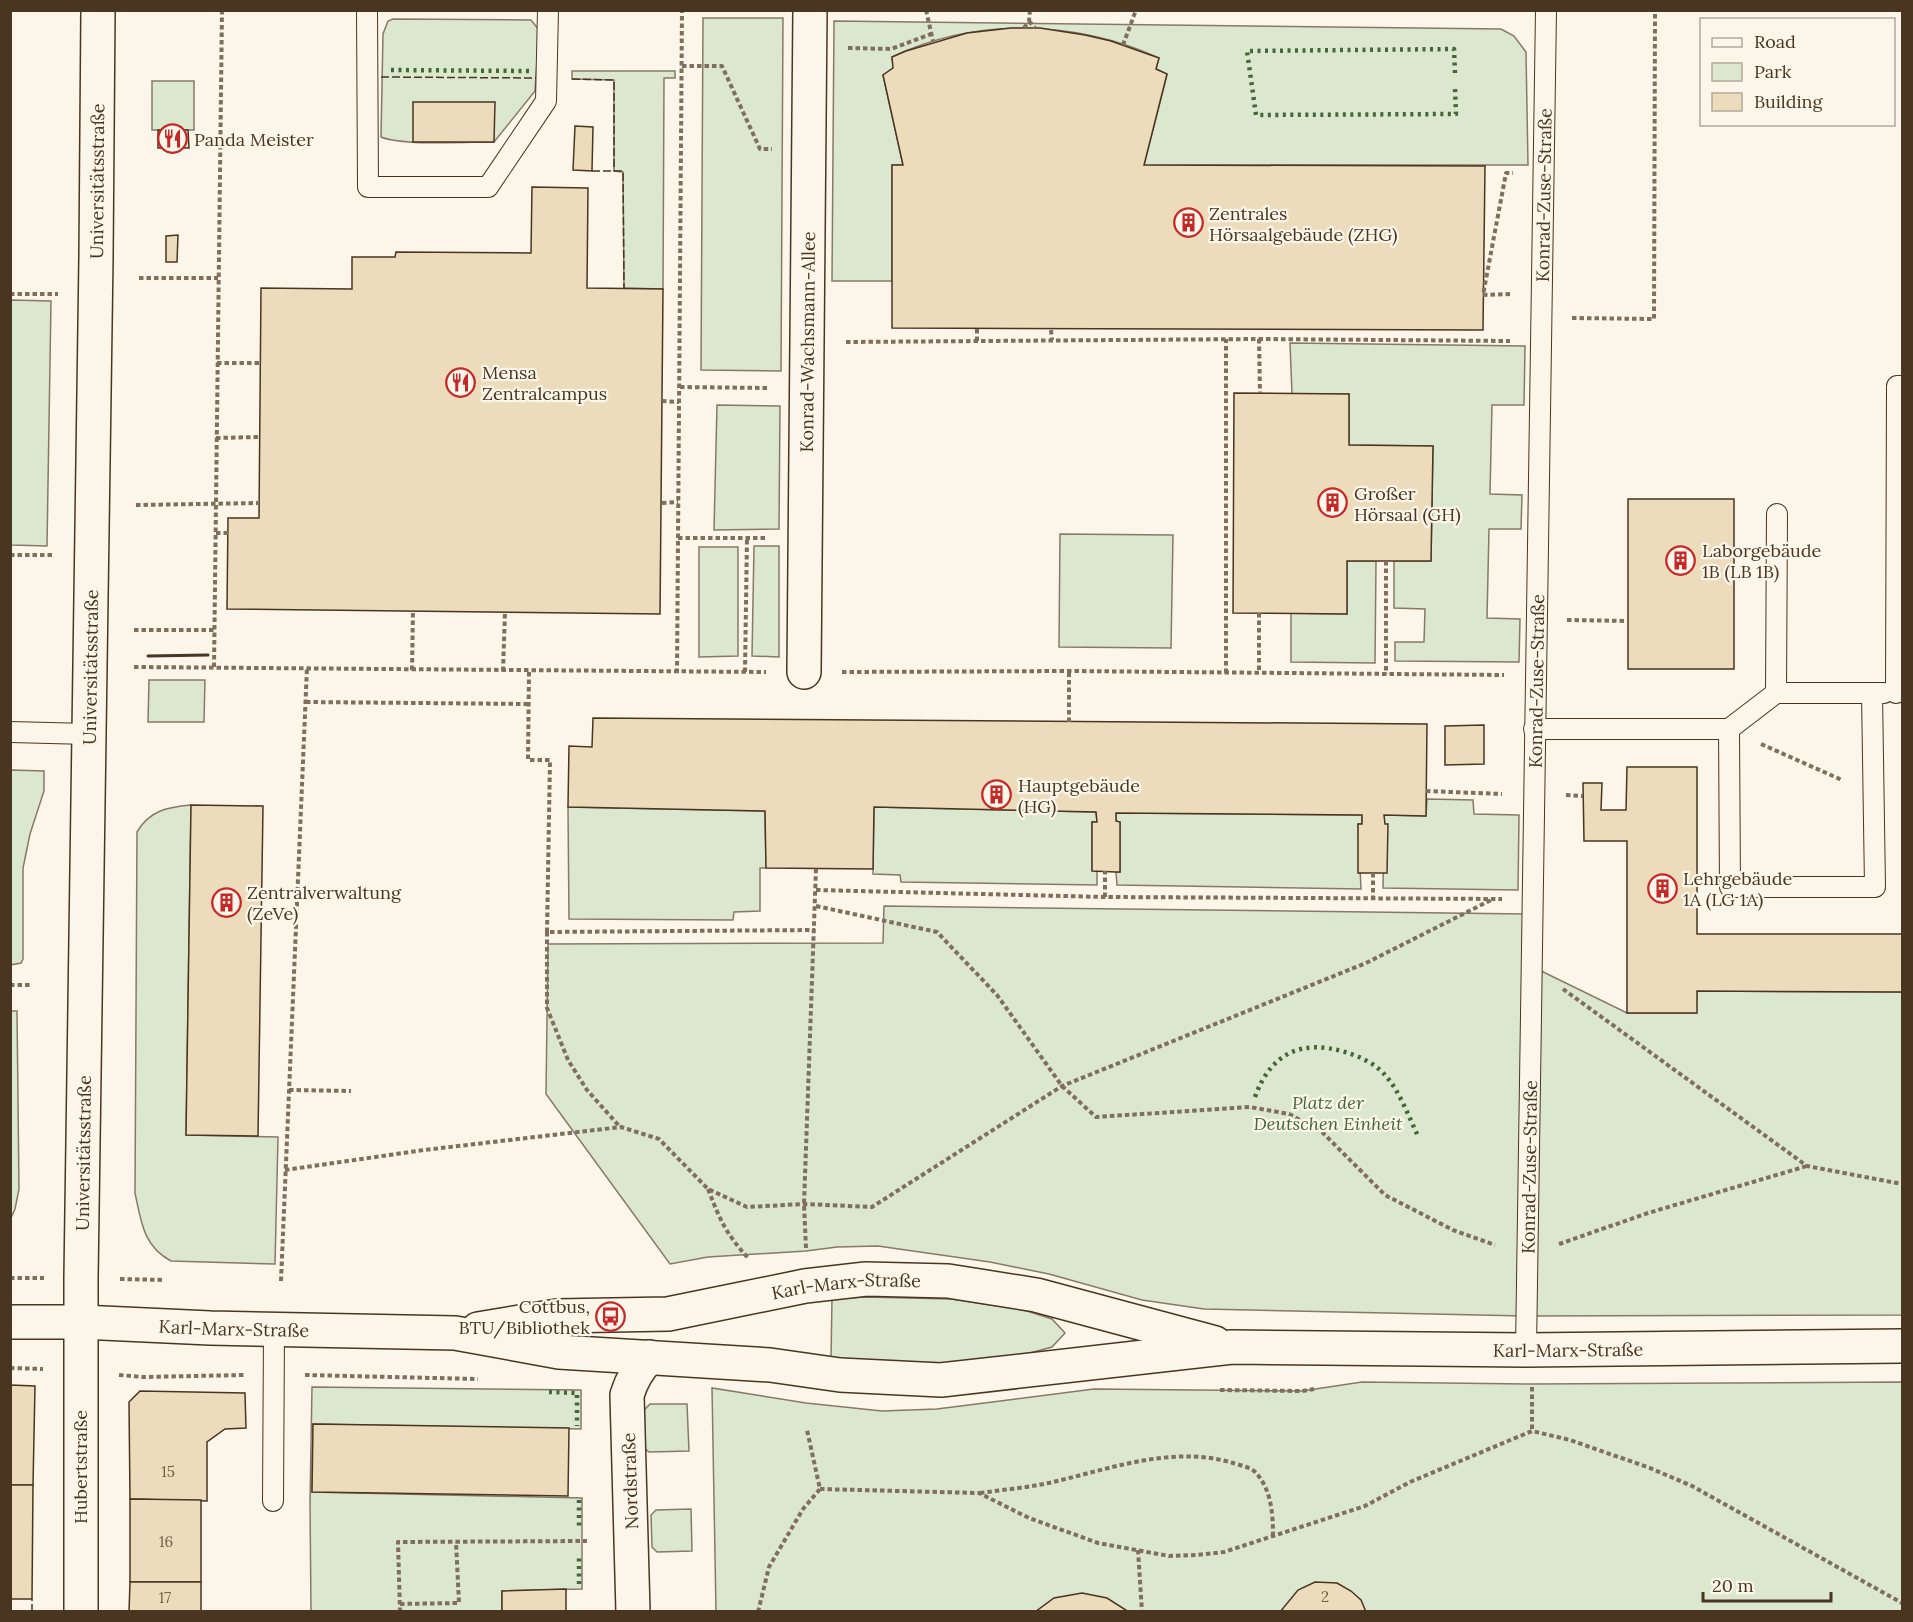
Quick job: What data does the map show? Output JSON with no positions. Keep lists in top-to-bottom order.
{
  "streets": {
    "street": [
      "Universitätsstraße",
      "Konrad-Wachsmann-Allee",
      "Karl-Marx-Straße",
      "Hubertstraße",
      "Nordstraße"
    ],
    "lane": ["Konrad-Zuse-Straße"]
  },
  "crossings": [
    ["Universitätsstraße", "Karl-Marx-Straße"],
    ["Universitätsstraße", "Hubertstraße"],
    ["Konrad-Zuse-Straße", "Karl-Marx-Straße"],
    ["Karl-Marx-Straße", "Hubertstraße"],
    ["Karl-Marx-Straße", "Nordstraße"]
  ],
  "parks": ["Platz der Deutschen Einheit"],
  "places": {
    "restaurant": ["Panda Meister", "Mensa Zentralcampus"],
    "building": [
      "Zentrales Hörsaalgebäude (ZHG)",
      "Großer Hörsaal (GH)",
      "Laborgebäude 1B (LB 1B)",
      "Hauptgebäude (HG)",
      "Lehrgebäude 1A (LG 1A)",
      "Zentralverwaltung (ZeVe)"
    ],
    "bus stop": ["Cottbus, BTU/Bibliothek"]
  },
  "house_numbers": [
    "15",
    "16",
    "2",
    "17"
  ],
  "legend": ["Road", "Park", "Building"],
  "scale_bar": "20 m"
}
